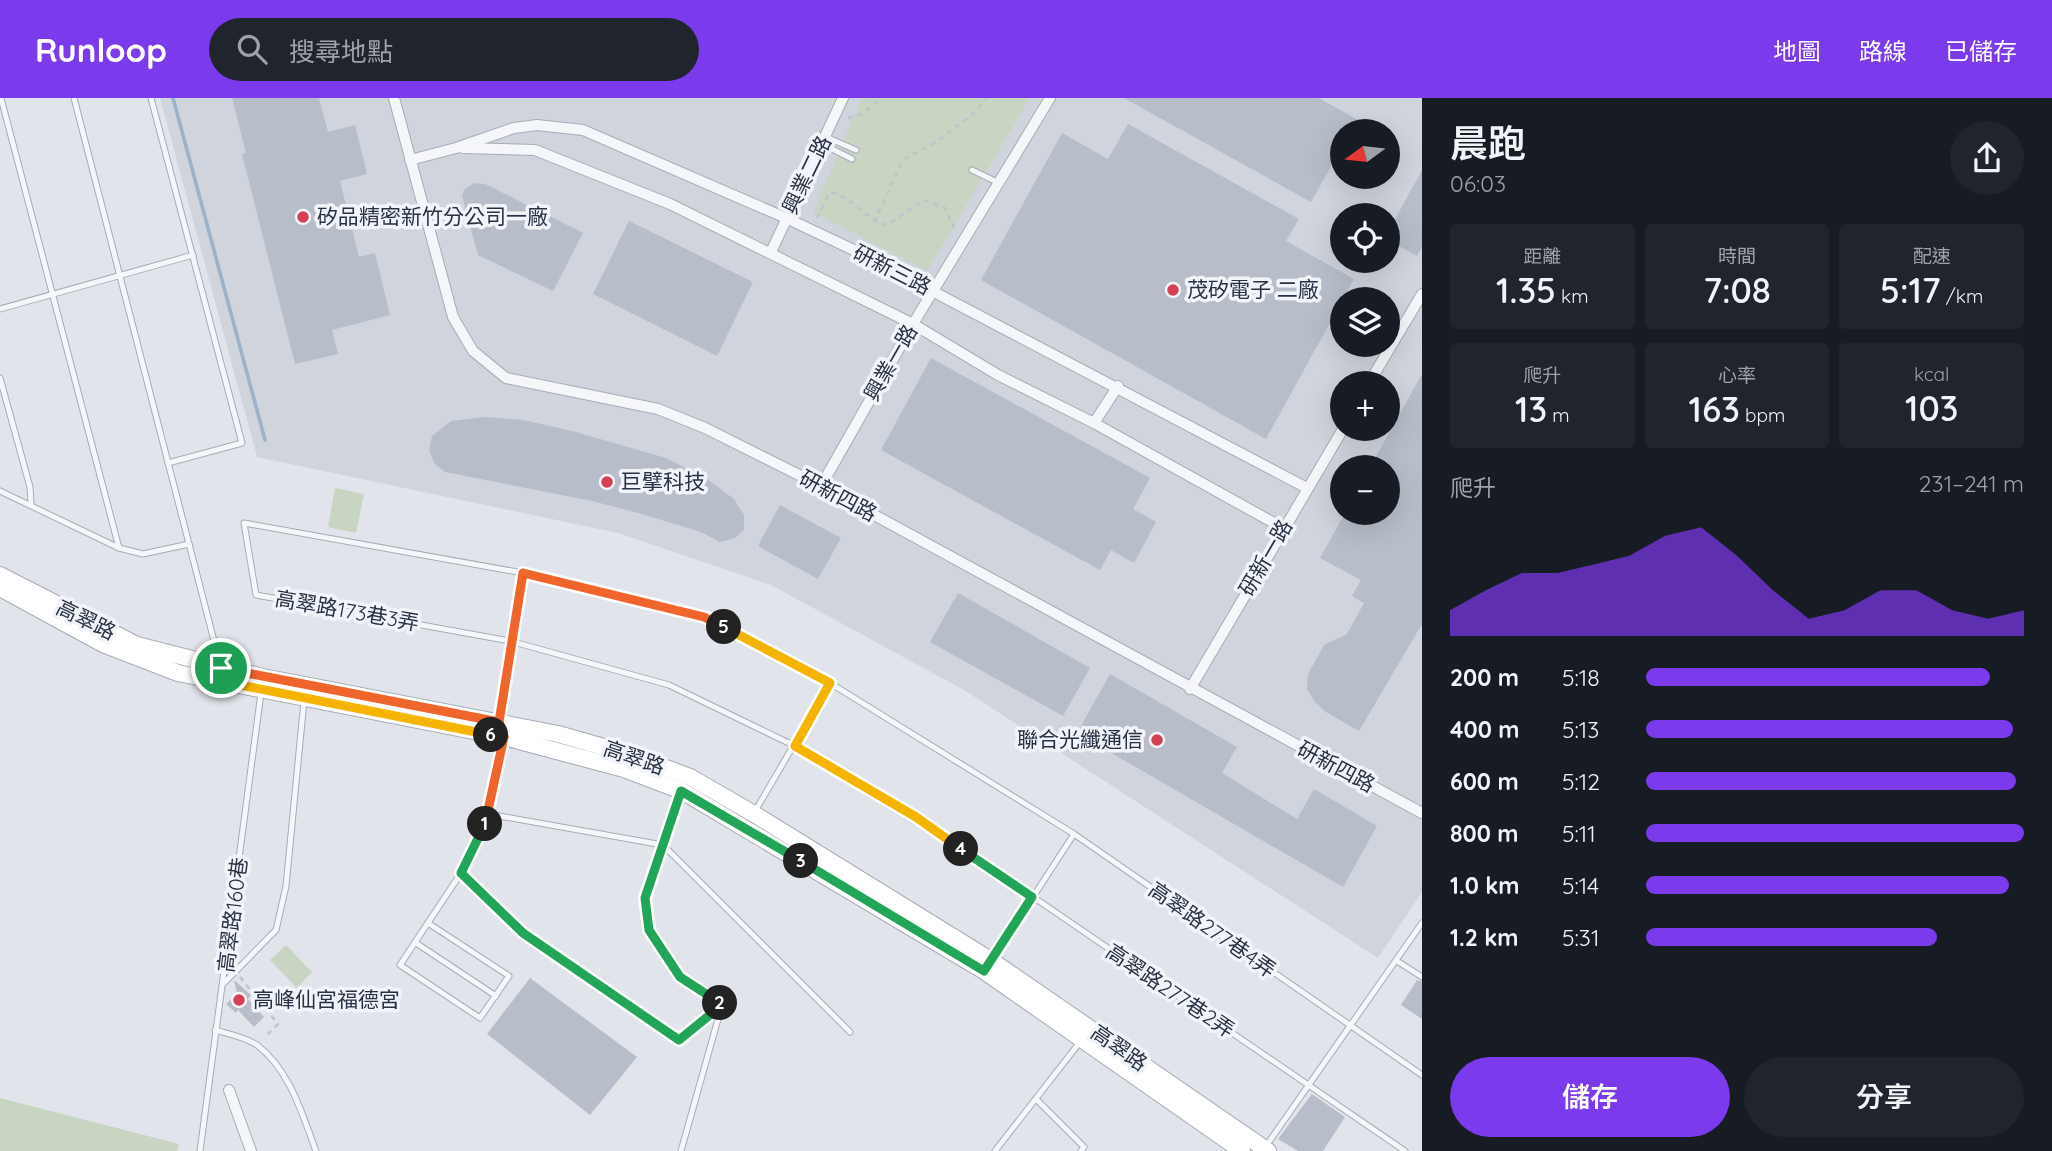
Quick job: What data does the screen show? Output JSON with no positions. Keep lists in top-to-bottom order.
{
  "streets": {
    "street": [
      "興業二路",
      "研新三路",
      "興業一路",
      "研新四路",
      "研新一路",
      "高翠路"
    ],
    "lane": [
      "高翠路173巷3弄",
      "高翠路160巷",
      "高翠路277巷4弄",
      "高翠路277巷2弄"
    ]
  },
  "crossings": [
    ["興業二路", "研新三路"],
    ["研新三路", "興業一路"],
    ["研新三路", "研新四路"],
    ["研新三路", "研新一路"],
    ["興業一路", "研新四路"],
    ["研新四路", "研新一路"],
    ["高翠路173巷3弄", "高翠路277巷4弄"],
    ["高翠路173巷3弄", "高翠路277巷2弄"],
    ["高翠路", "高翠路160巷"]
  ],
  "places": [
    "矽品精密新竹分公司一廠",
    "茂矽電子 二廠",
    "巨擘科技",
    "聯合光纖通信",
    "高峰仙宮福德宮"
  ],
  "north": "left",
  "page": {
    "header": "Runloop",
    "search": "搜尋地點",
    "nav": ["地圖", "路線", "已儲存"],
    "heading": ["晨跑", "06:03"],
    "map_buttons": ["+", "−"],
    "stats": [
      ["距離", "1.35 km"],
      ["時間", "7:08"],
      ["配速", "5:17 /km"],
      ["爬升", "13 m"],
      ["心率", "163 bpm"],
      ["kcal", "103"]
    ],
    "chart": ["爬升", "231–241 m"],
    "pins": [
      "5",
      "6",
      "1",
      "4",
      "3",
      "2"
    ],
    "list": [
      {
        "name": "200 m",
        "note": "5:18"
      },
      {
        "name": "400 m",
        "note": "5:13"
      },
      {
        "name": "600 m",
        "note": "5:12"
      },
      {
        "name": "800 m",
        "note": "5:11"
      },
      {
        "name": "1.0 km",
        "note": "5:14"
      },
      {
        "name": "1.2 km",
        "note": "5:31"
      }
    ],
    "buttons": ["儲存", "分享"]
  }
}
